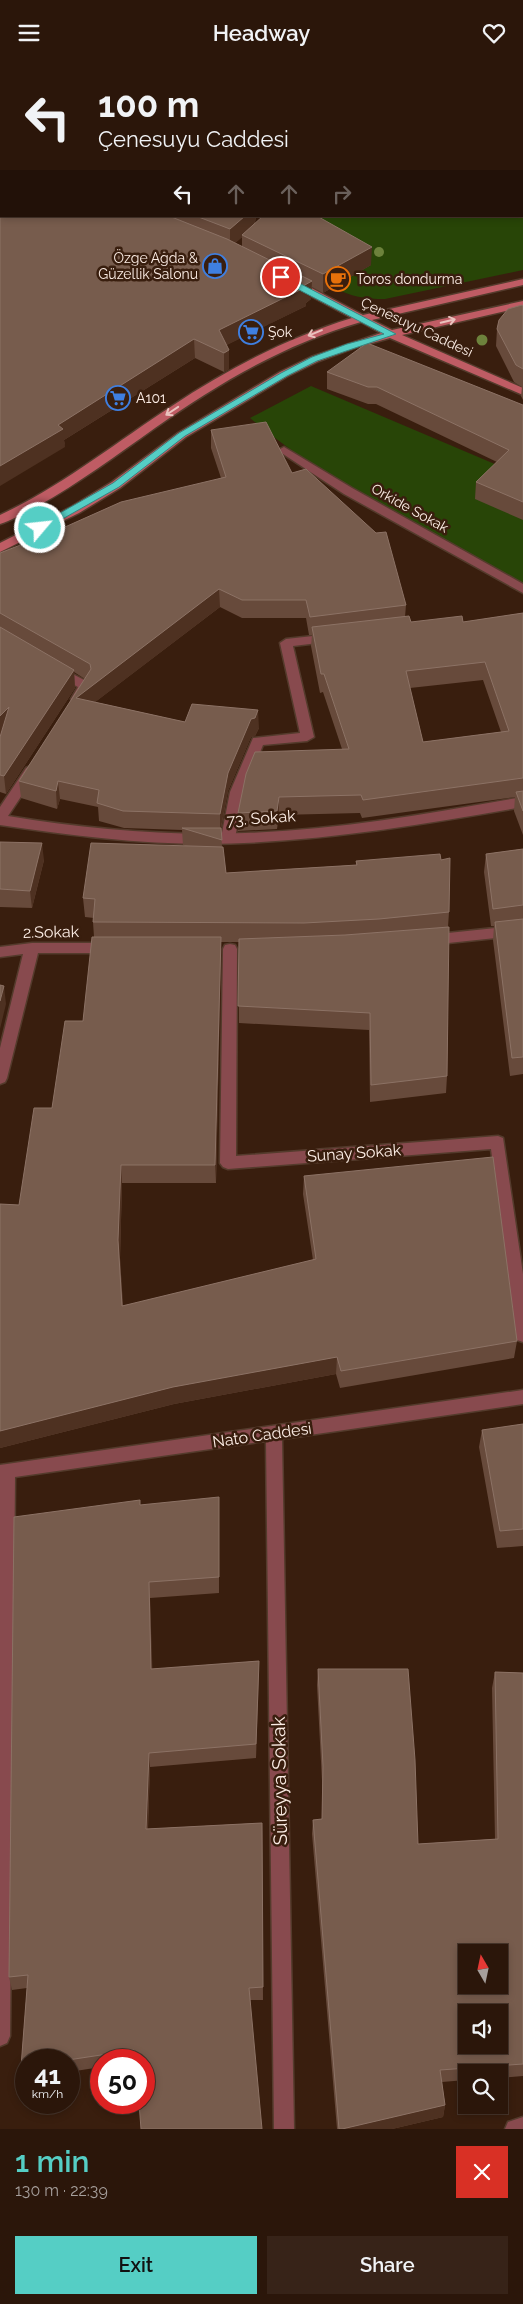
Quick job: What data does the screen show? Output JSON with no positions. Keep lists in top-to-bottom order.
{
  "streets": {
    "main road": ["Çenesuyu Caddesi"],
    "street": [
      "Orkide Sokak",
      "73. Sokak",
      "2.Sokak",
      "Sunay Sokak",
      "Nato Caddesi",
      "Süreyya Sokak"
    ]
  },
  "crossings": [
    ["Nato Caddesi", "Süreyya Sokak"]
  ],
  "places": {
    "shop": ["Özge Ağda & Güzellik Salonu"],
    "cafe": ["Toros dondurma"],
    "supermarket": ["Şok", "A101"]
  },
  "north": "top",
  "page": {
    "header": "Headway",
    "turn": ["100 m", "Çenesuyu Caddesi"],
    "speed": "41 km/h",
    "limit": "50",
    "heading": ["1 min", "130 m · 22:39"],
    "buttons": ["Exit", "Share"]
  }
}
